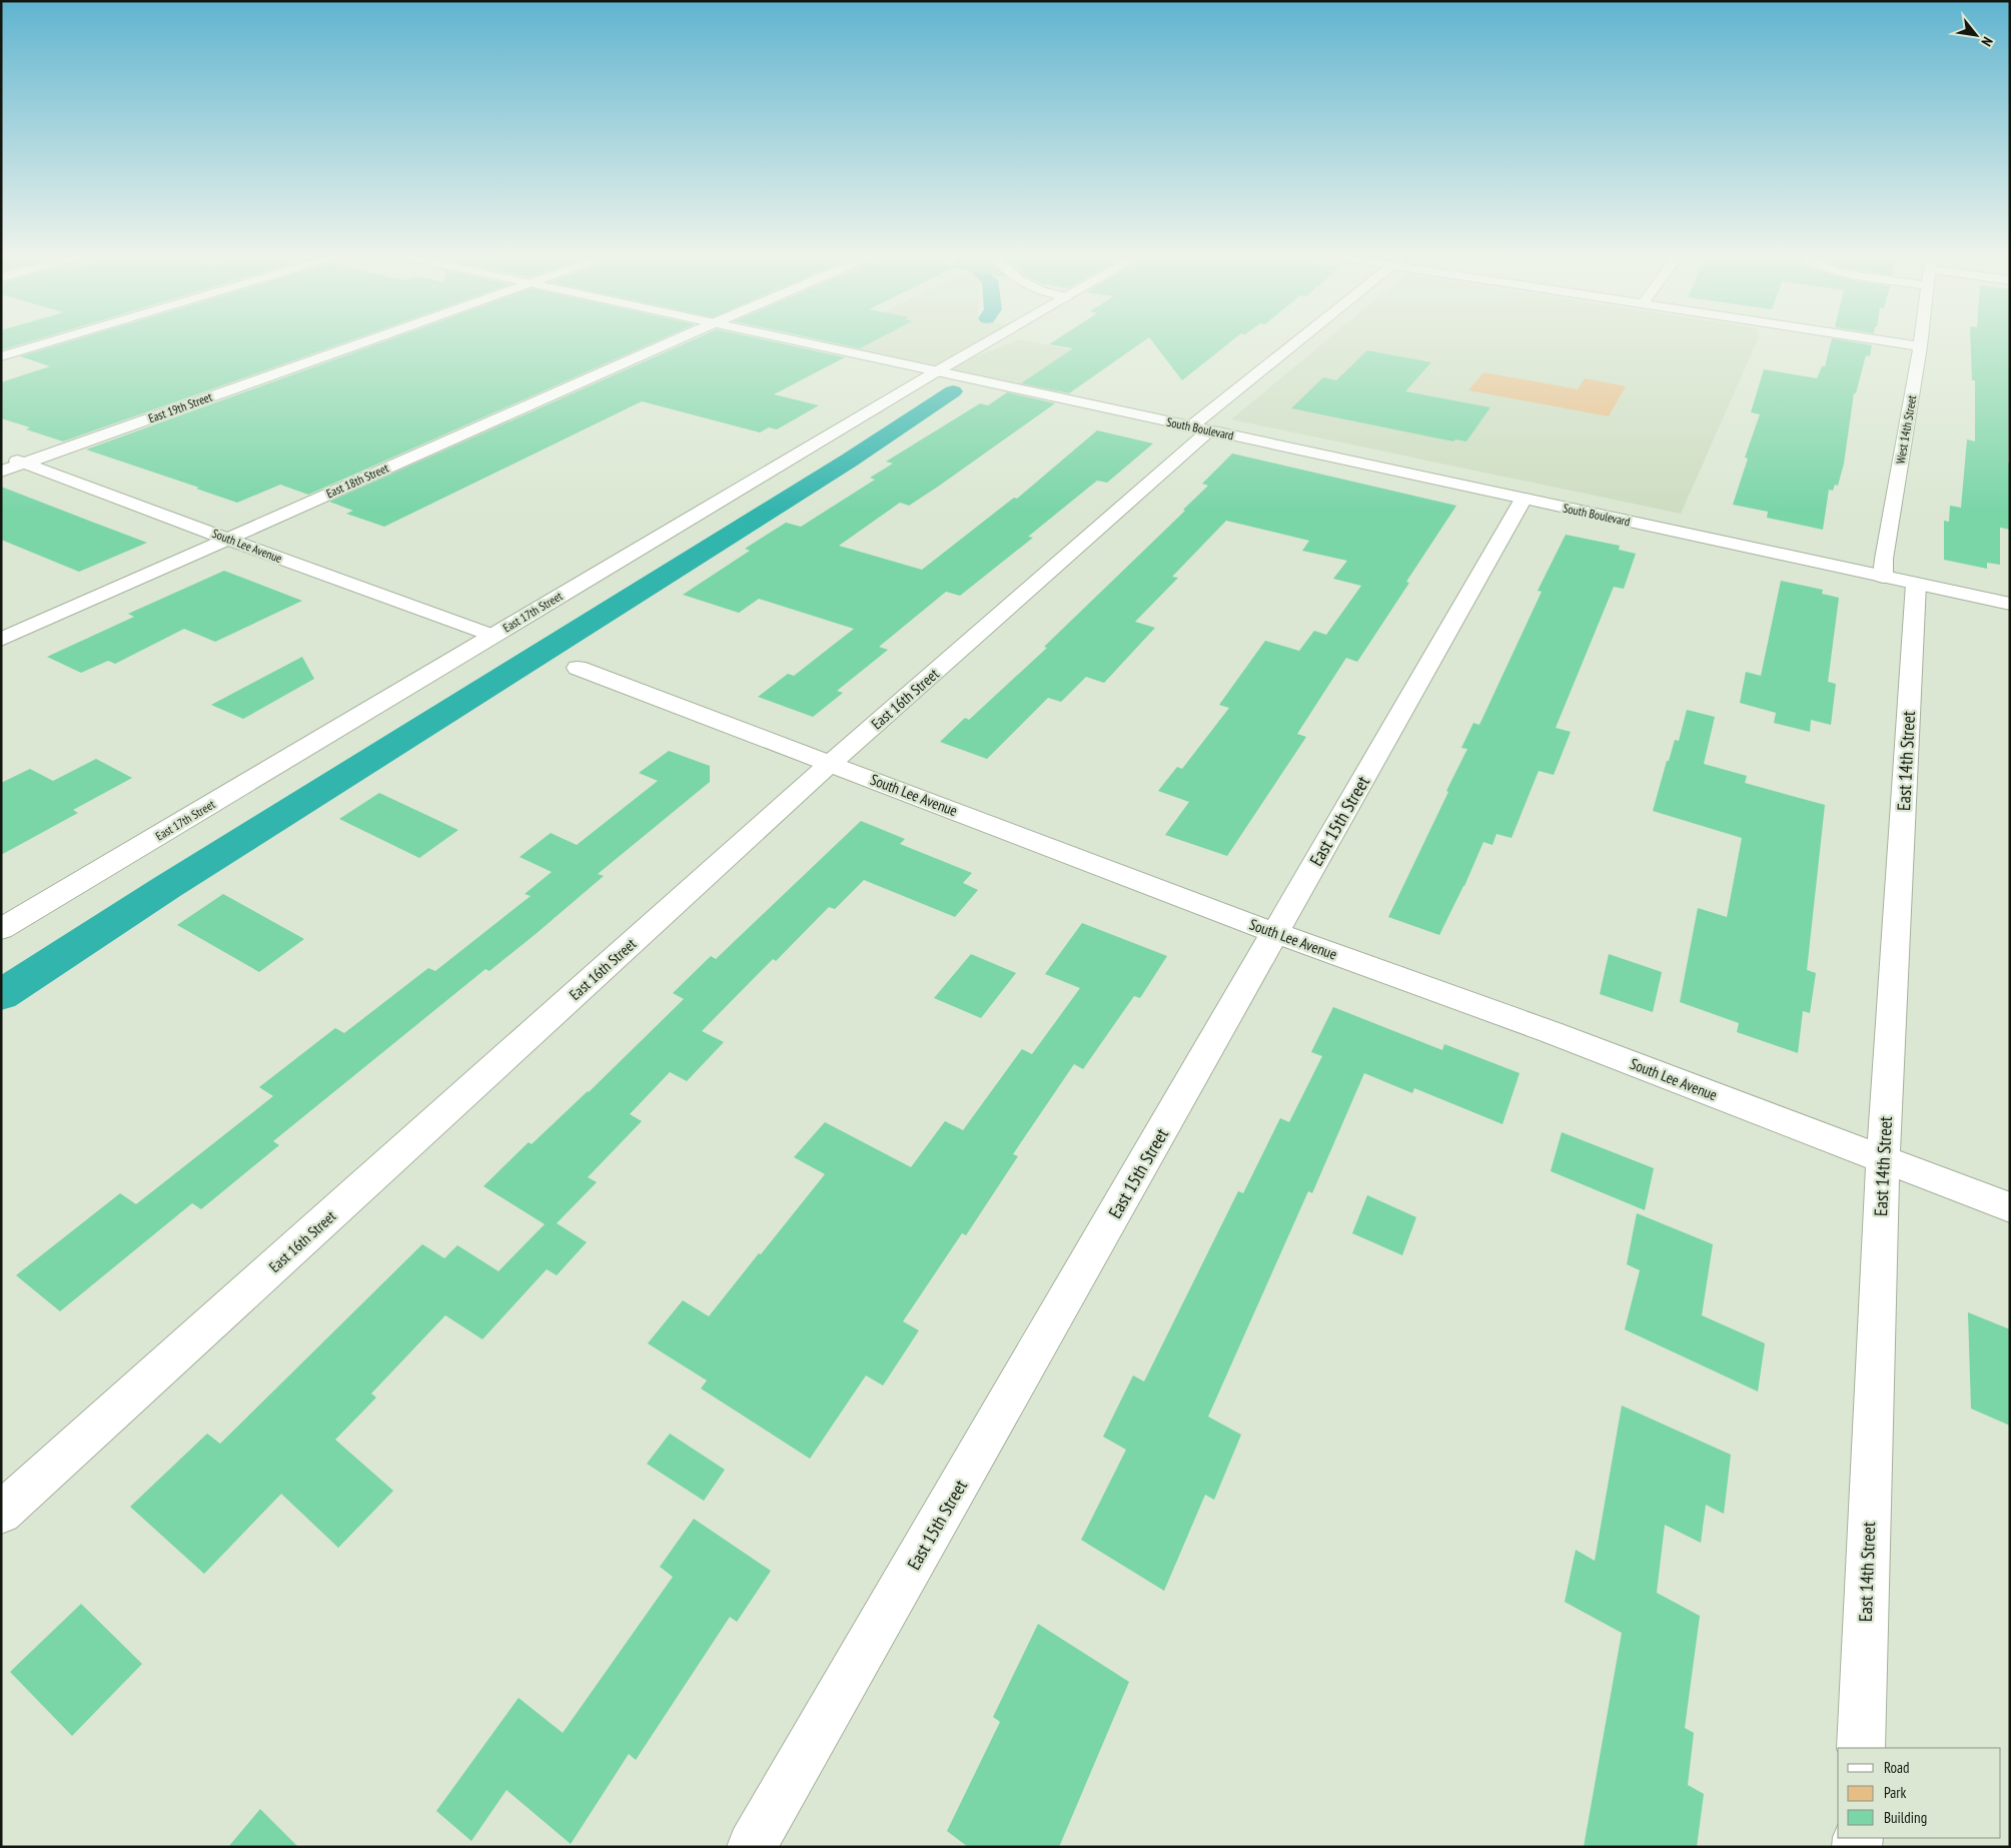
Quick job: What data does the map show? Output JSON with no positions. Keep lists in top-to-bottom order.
{
  "streets": {
    "street": [
      "East 19th Street",
      "South Boulevard",
      "West 14th Street",
      "East 18th Street",
      "South Lee Avenue",
      "East 17th Street",
      "East 16th Street",
      "East 14th Street",
      "East 15th Street"
    ]
  },
  "crossings": [
    ["East 19th Street", "South Lee Avenue"],
    ["South Boulevard", "West 14th Street"],
    ["South Boulevard", "East 17th Street"],
    ["South Boulevard", "East 16th Street"],
    ["South Boulevard", "East 14th Street"],
    ["South Boulevard", "East 15th Street"],
    ["East 18th Street", "South Lee Avenue"],
    ["South Lee Avenue", "East 17th Street"],
    ["South Lee Avenue", "East 16th Street"],
    ["South Lee Avenue", "East 14th Street"],
    ["South Lee Avenue", "East 15th Street"]
  ],
  "legend": ["Road", "Park", "Building"],
  "north": "bottom right"
}
